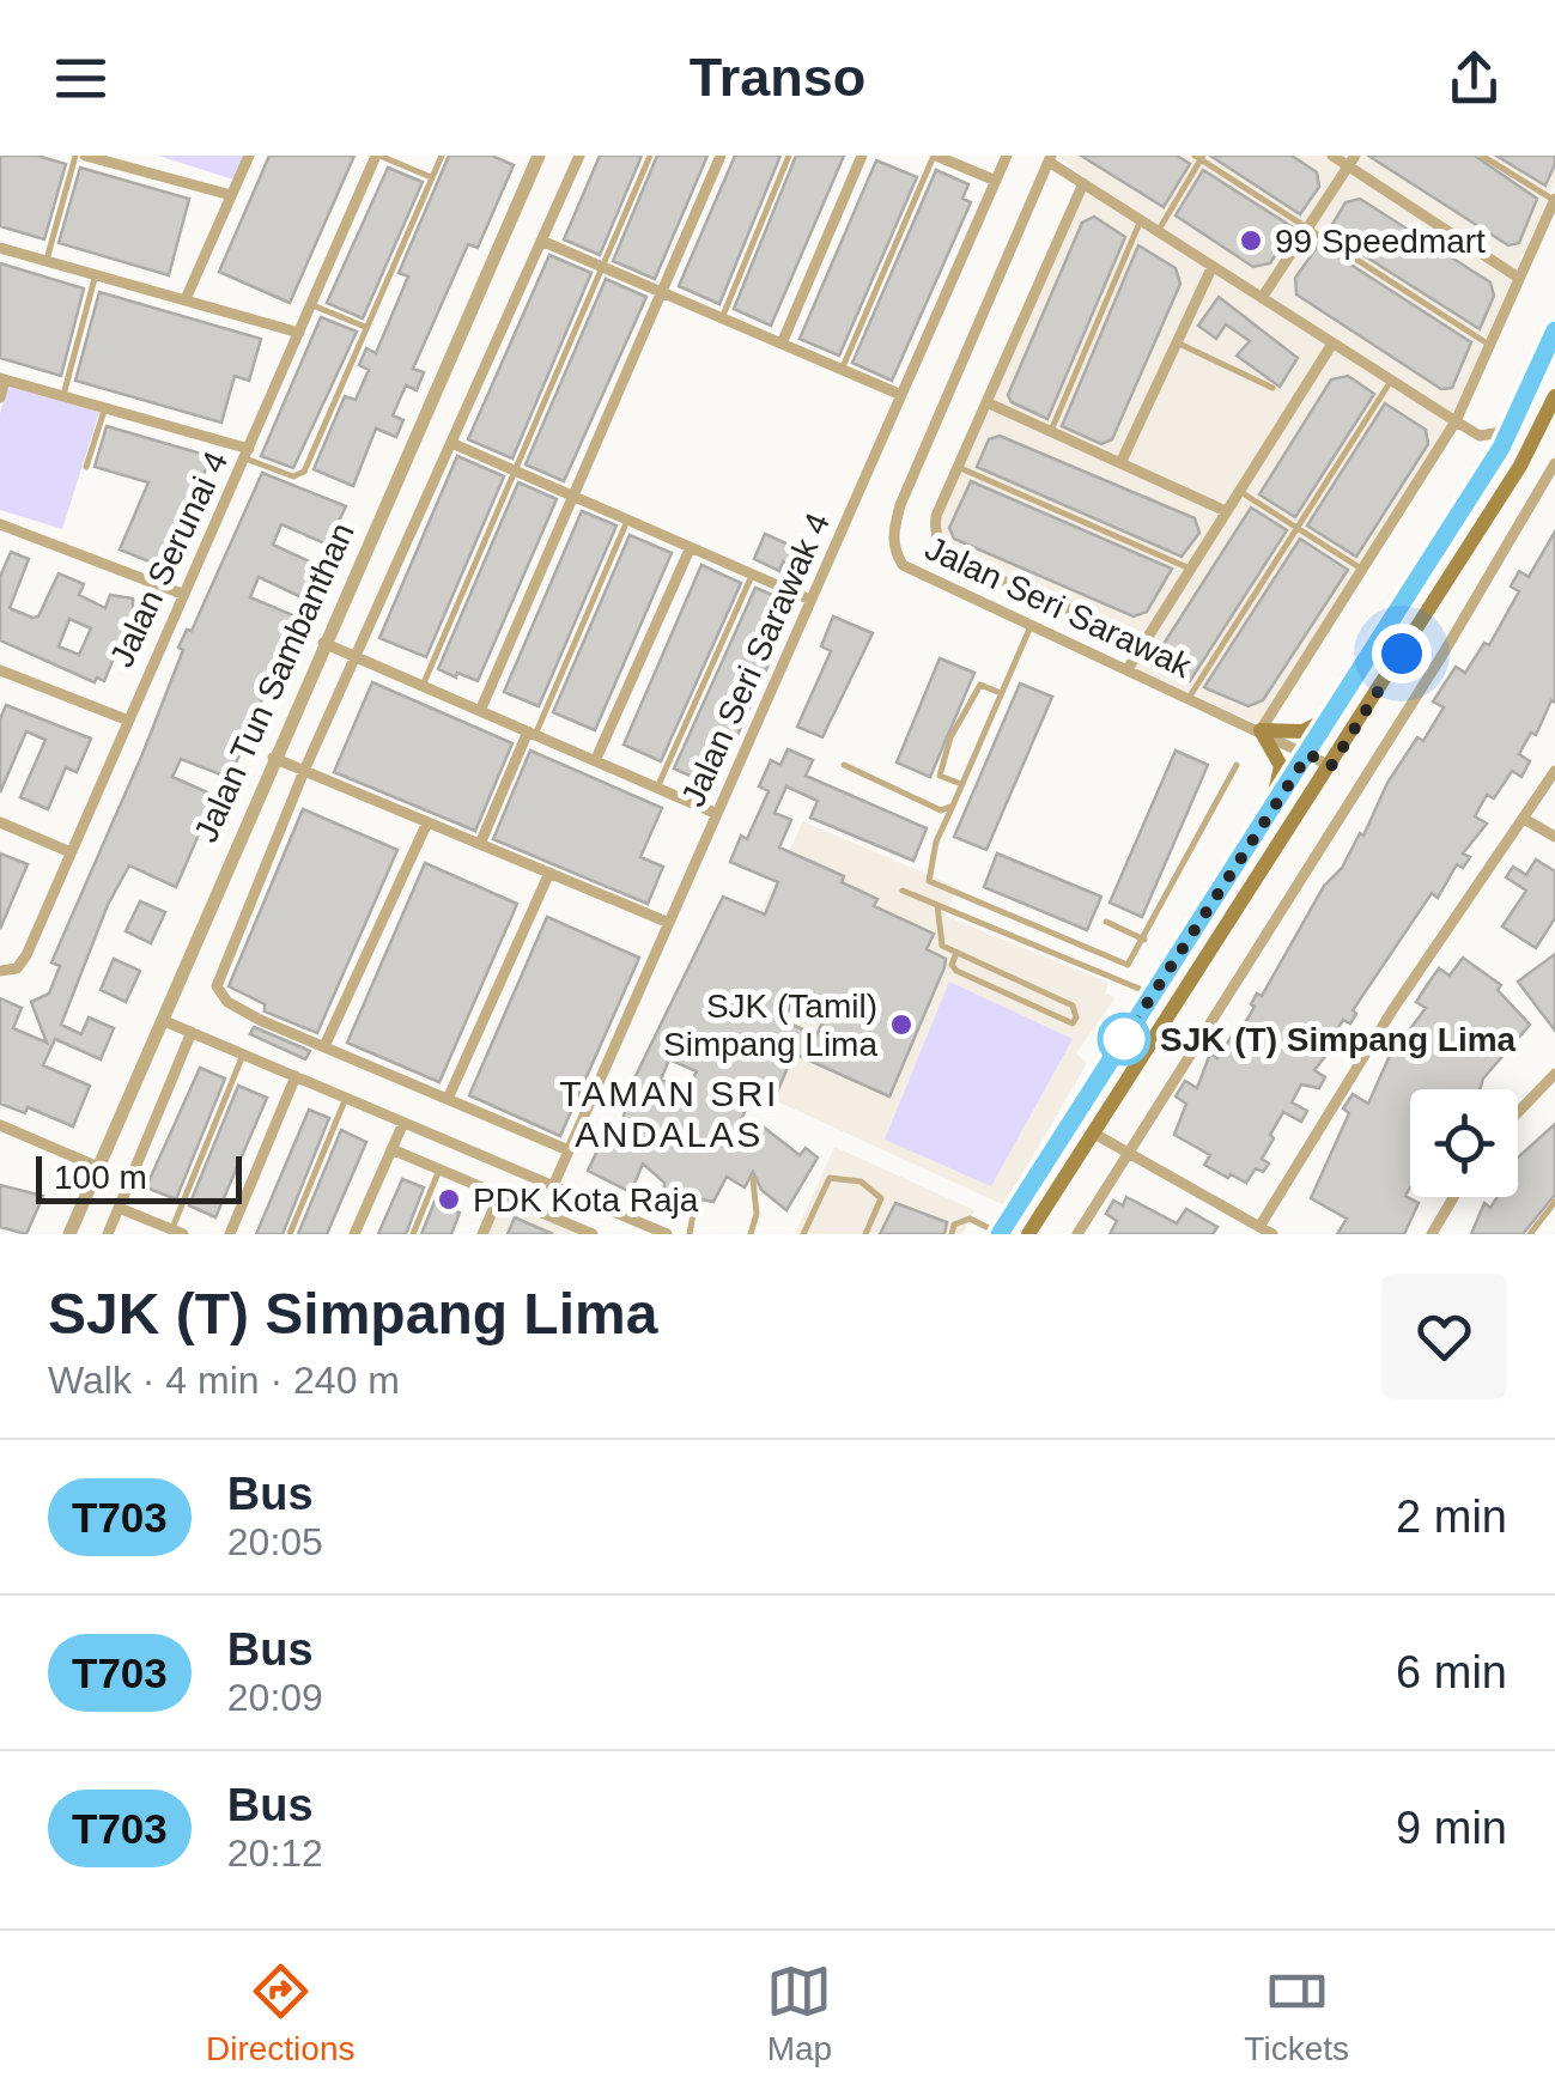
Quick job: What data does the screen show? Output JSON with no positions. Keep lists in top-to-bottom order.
{
  "streets": {
    "street": [
      "Jalan Serunai 4",
      "Jalan Seri Sarawak",
      "Jalan Seri Sarawak 4",
      "Jalan Tun Sambanthan"
    ]
  },
  "districts": ["TAMAN SRI ANDALAS"],
  "places": [
    "99 Speedmart",
    "SJK (Tamil) Simpang Lima",
    "SJK (T) Simpang Lima",
    "PDK Kota Raja"
  ],
  "lines": ["bus line T703"],
  "scale_bar": "100 m",
  "page": {
    "header": "Transo",
    "scale": "100 m",
    "heading": ["SJK (T) Simpang Lima", "Walk · 4 min · 240 m"],
    "list": [
      {
        "mark": "T703",
        "name": "Bus",
        "note": "20:05",
        "value": "2 min"
      },
      {
        "mark": "T703",
        "name": "Bus",
        "note": "20:09",
        "value": "6 min"
      },
      {
        "mark": "T703",
        "name": "Bus",
        "note": "20:12",
        "value": "9 min"
      }
    ],
    "tabs": ["Directions", "Map", "Tickets"]
  }
}
